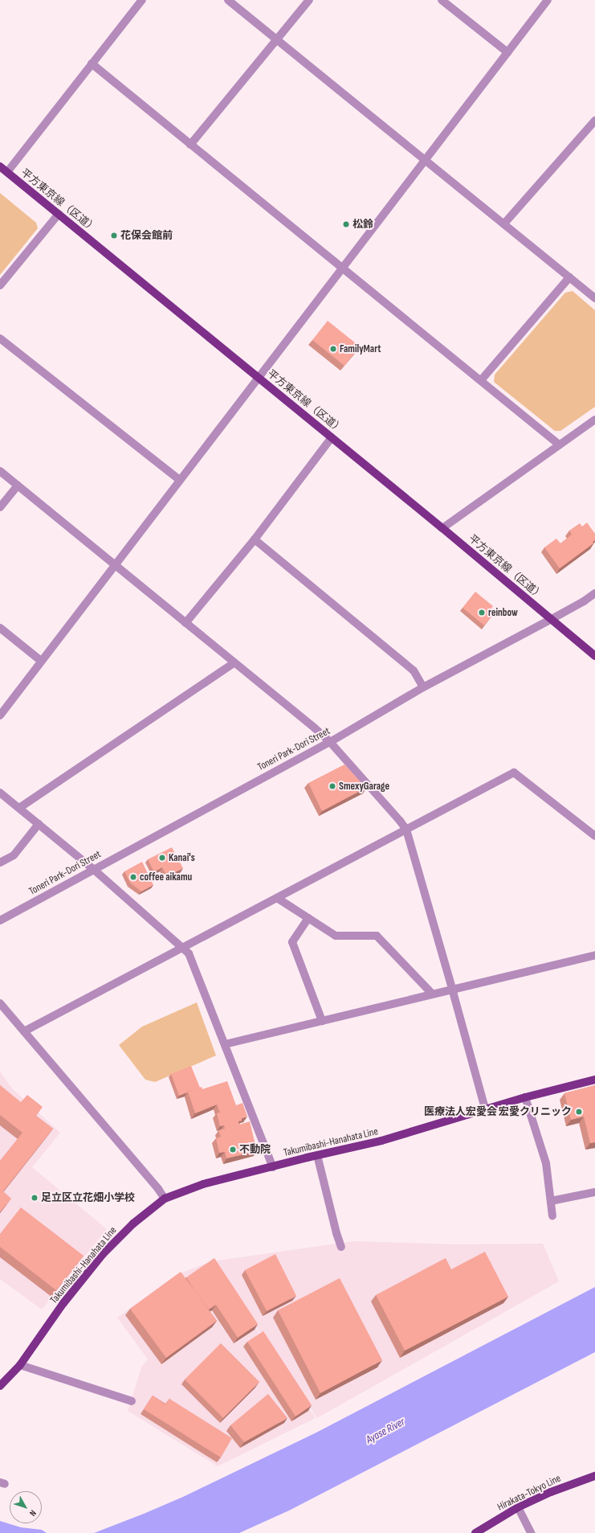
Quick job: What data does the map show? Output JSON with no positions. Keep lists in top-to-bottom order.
{
  "streets": {
    "main road": ["平方東京線（区道）", "Takumibashi-Hanahata Line", "Hirakata-Tokyo Line"],
    "street": ["Toneri Park-Dori Street"]
  },
  "crossings": [
    ["平方東京線（区道）", "Toneri Park-Dori Street"]
  ],
  "water": ["Ayase River"],
  "places": [
    "松鈴",
    "花保会館前",
    "FamilyMart",
    "reinbow",
    "SmexyGarage",
    "Kanai's",
    "coffee aikamu",
    "医療法人宏愛会 宏愛クリニック",
    "不動院",
    "足立区立花畑小学校"
  ],
  "north": "bottom right"
}
